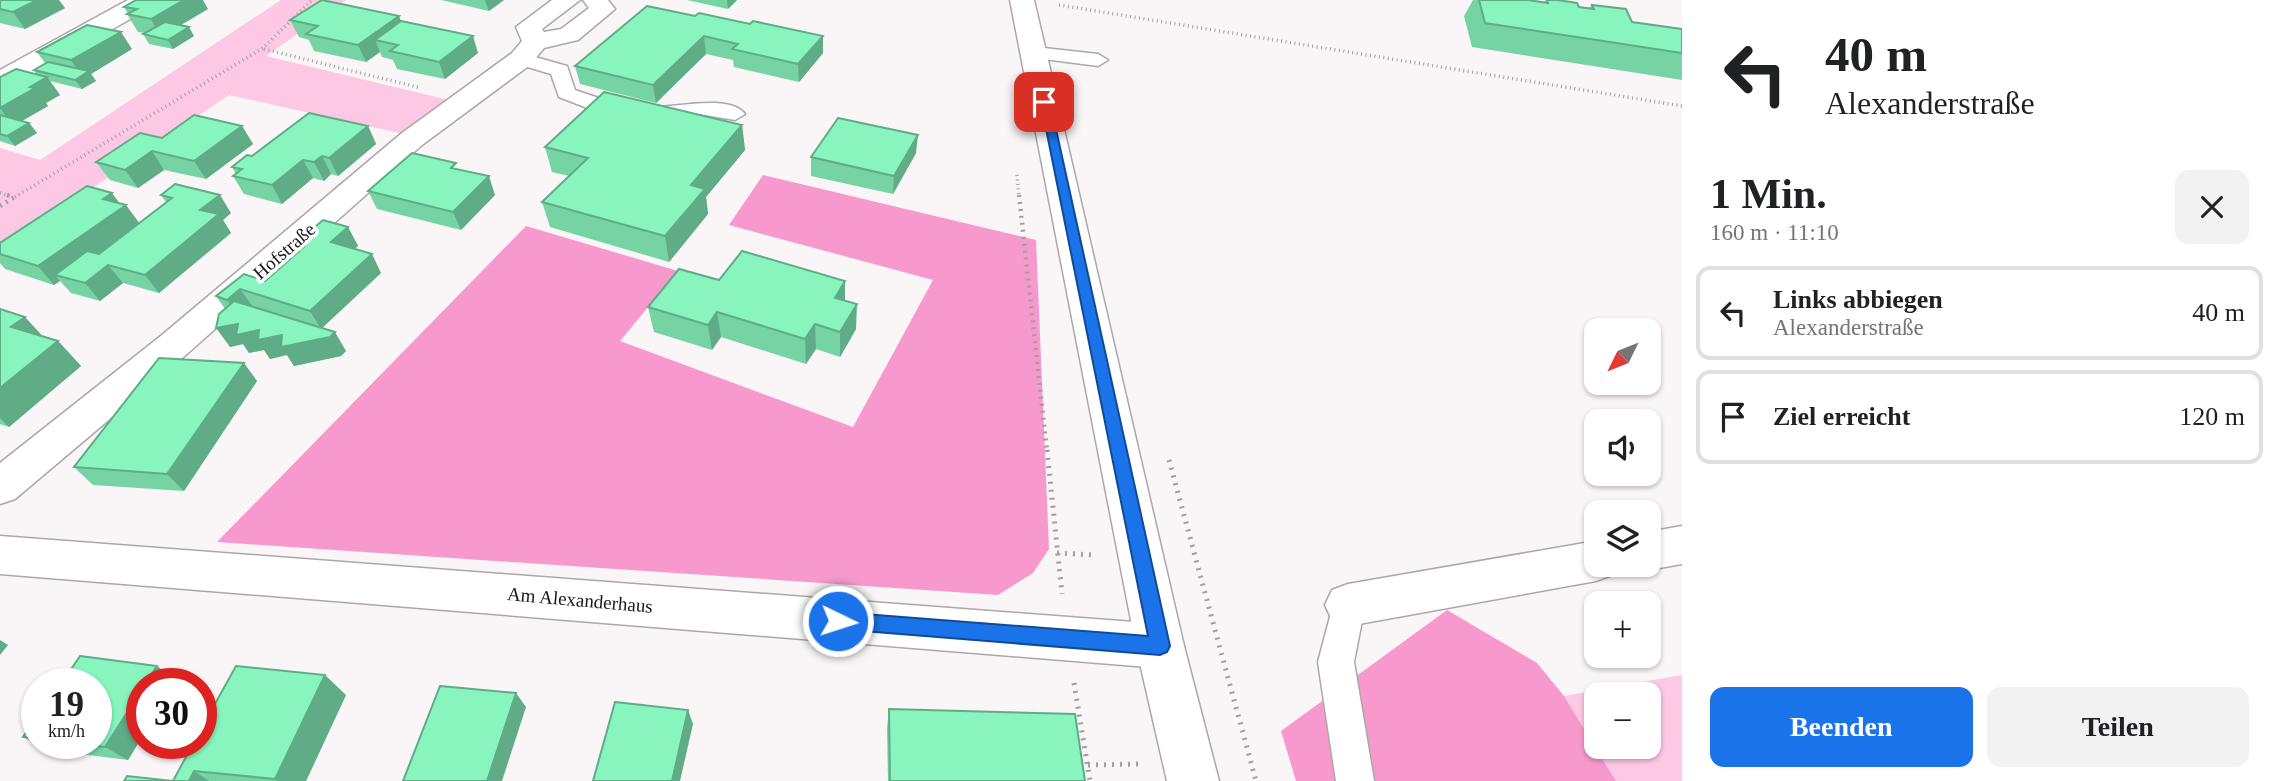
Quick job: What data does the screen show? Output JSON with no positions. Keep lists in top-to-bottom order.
{
  "streets": {
    "street": ["Hofstraße", "Am Alexanderhaus"]
  },
  "north": "bottom left",
  "page": {
    "turn": ["40 m", "Alexanderstraße"],
    "heading": ["1 Min.", "160 m · 11:10"],
    "list": [
      {
        "name": "Links abbiegen",
        "note": "Alexanderstraße",
        "value": "40 m"
      },
      {
        "name": "Ziel erreicht",
        "value": "120 m"
      }
    ],
    "map_buttons": ["+", "−"],
    "speed": "19 km/h",
    "limit": "30",
    "buttons": ["Beenden", "Teilen"]
  }
}
